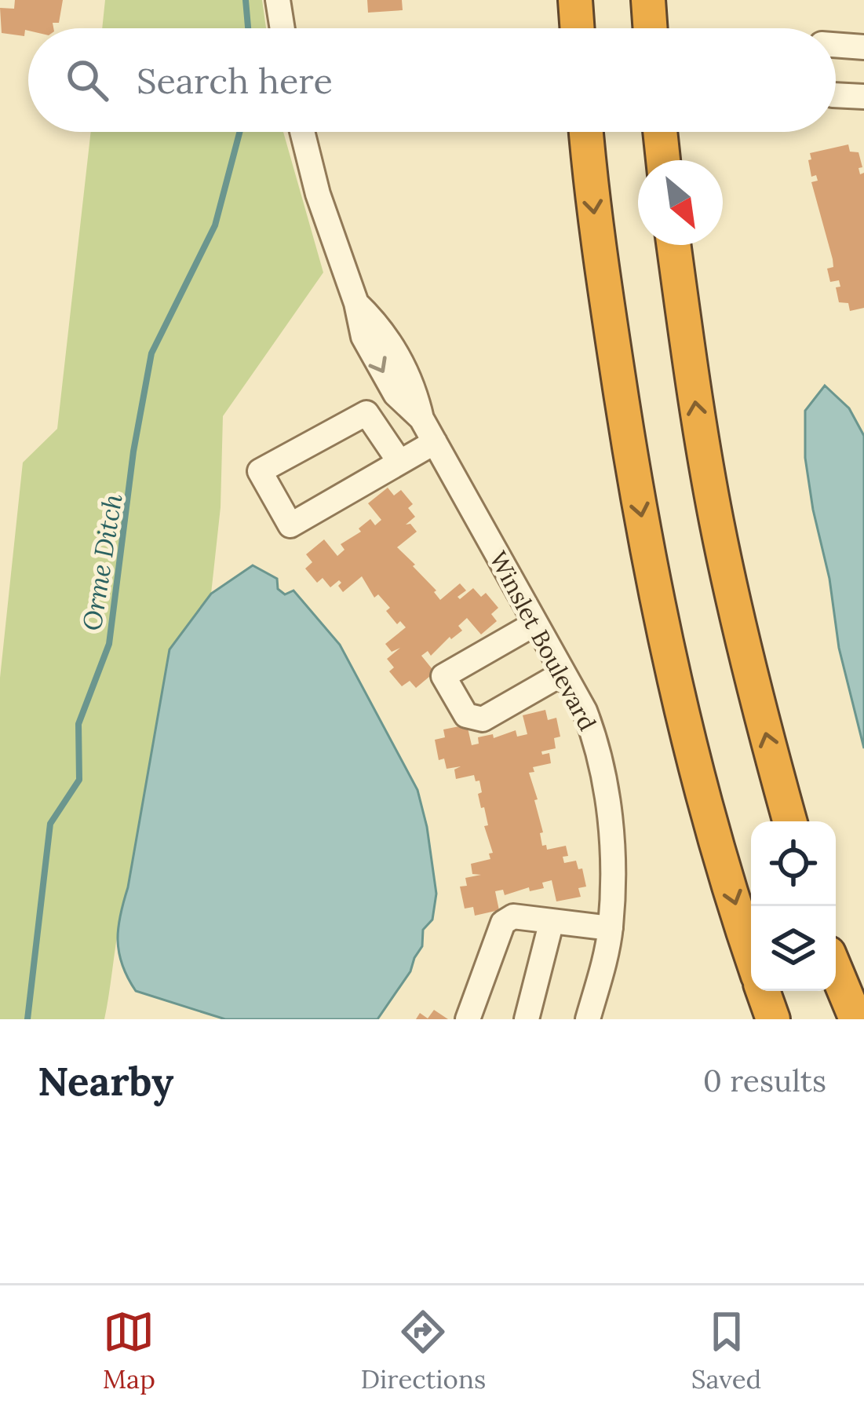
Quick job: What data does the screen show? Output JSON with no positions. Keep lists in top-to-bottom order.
{
  "streets": {
    "street": ["Winslet Boulevard"]
  },
  "water": ["Orme Ditch"],
  "north": "bottom right",
  "page": {
    "search": "Search here",
    "heading": ["Nearby", "0 results"],
    "nav": ["Map", "Directions", "Saved"]
  }
}
